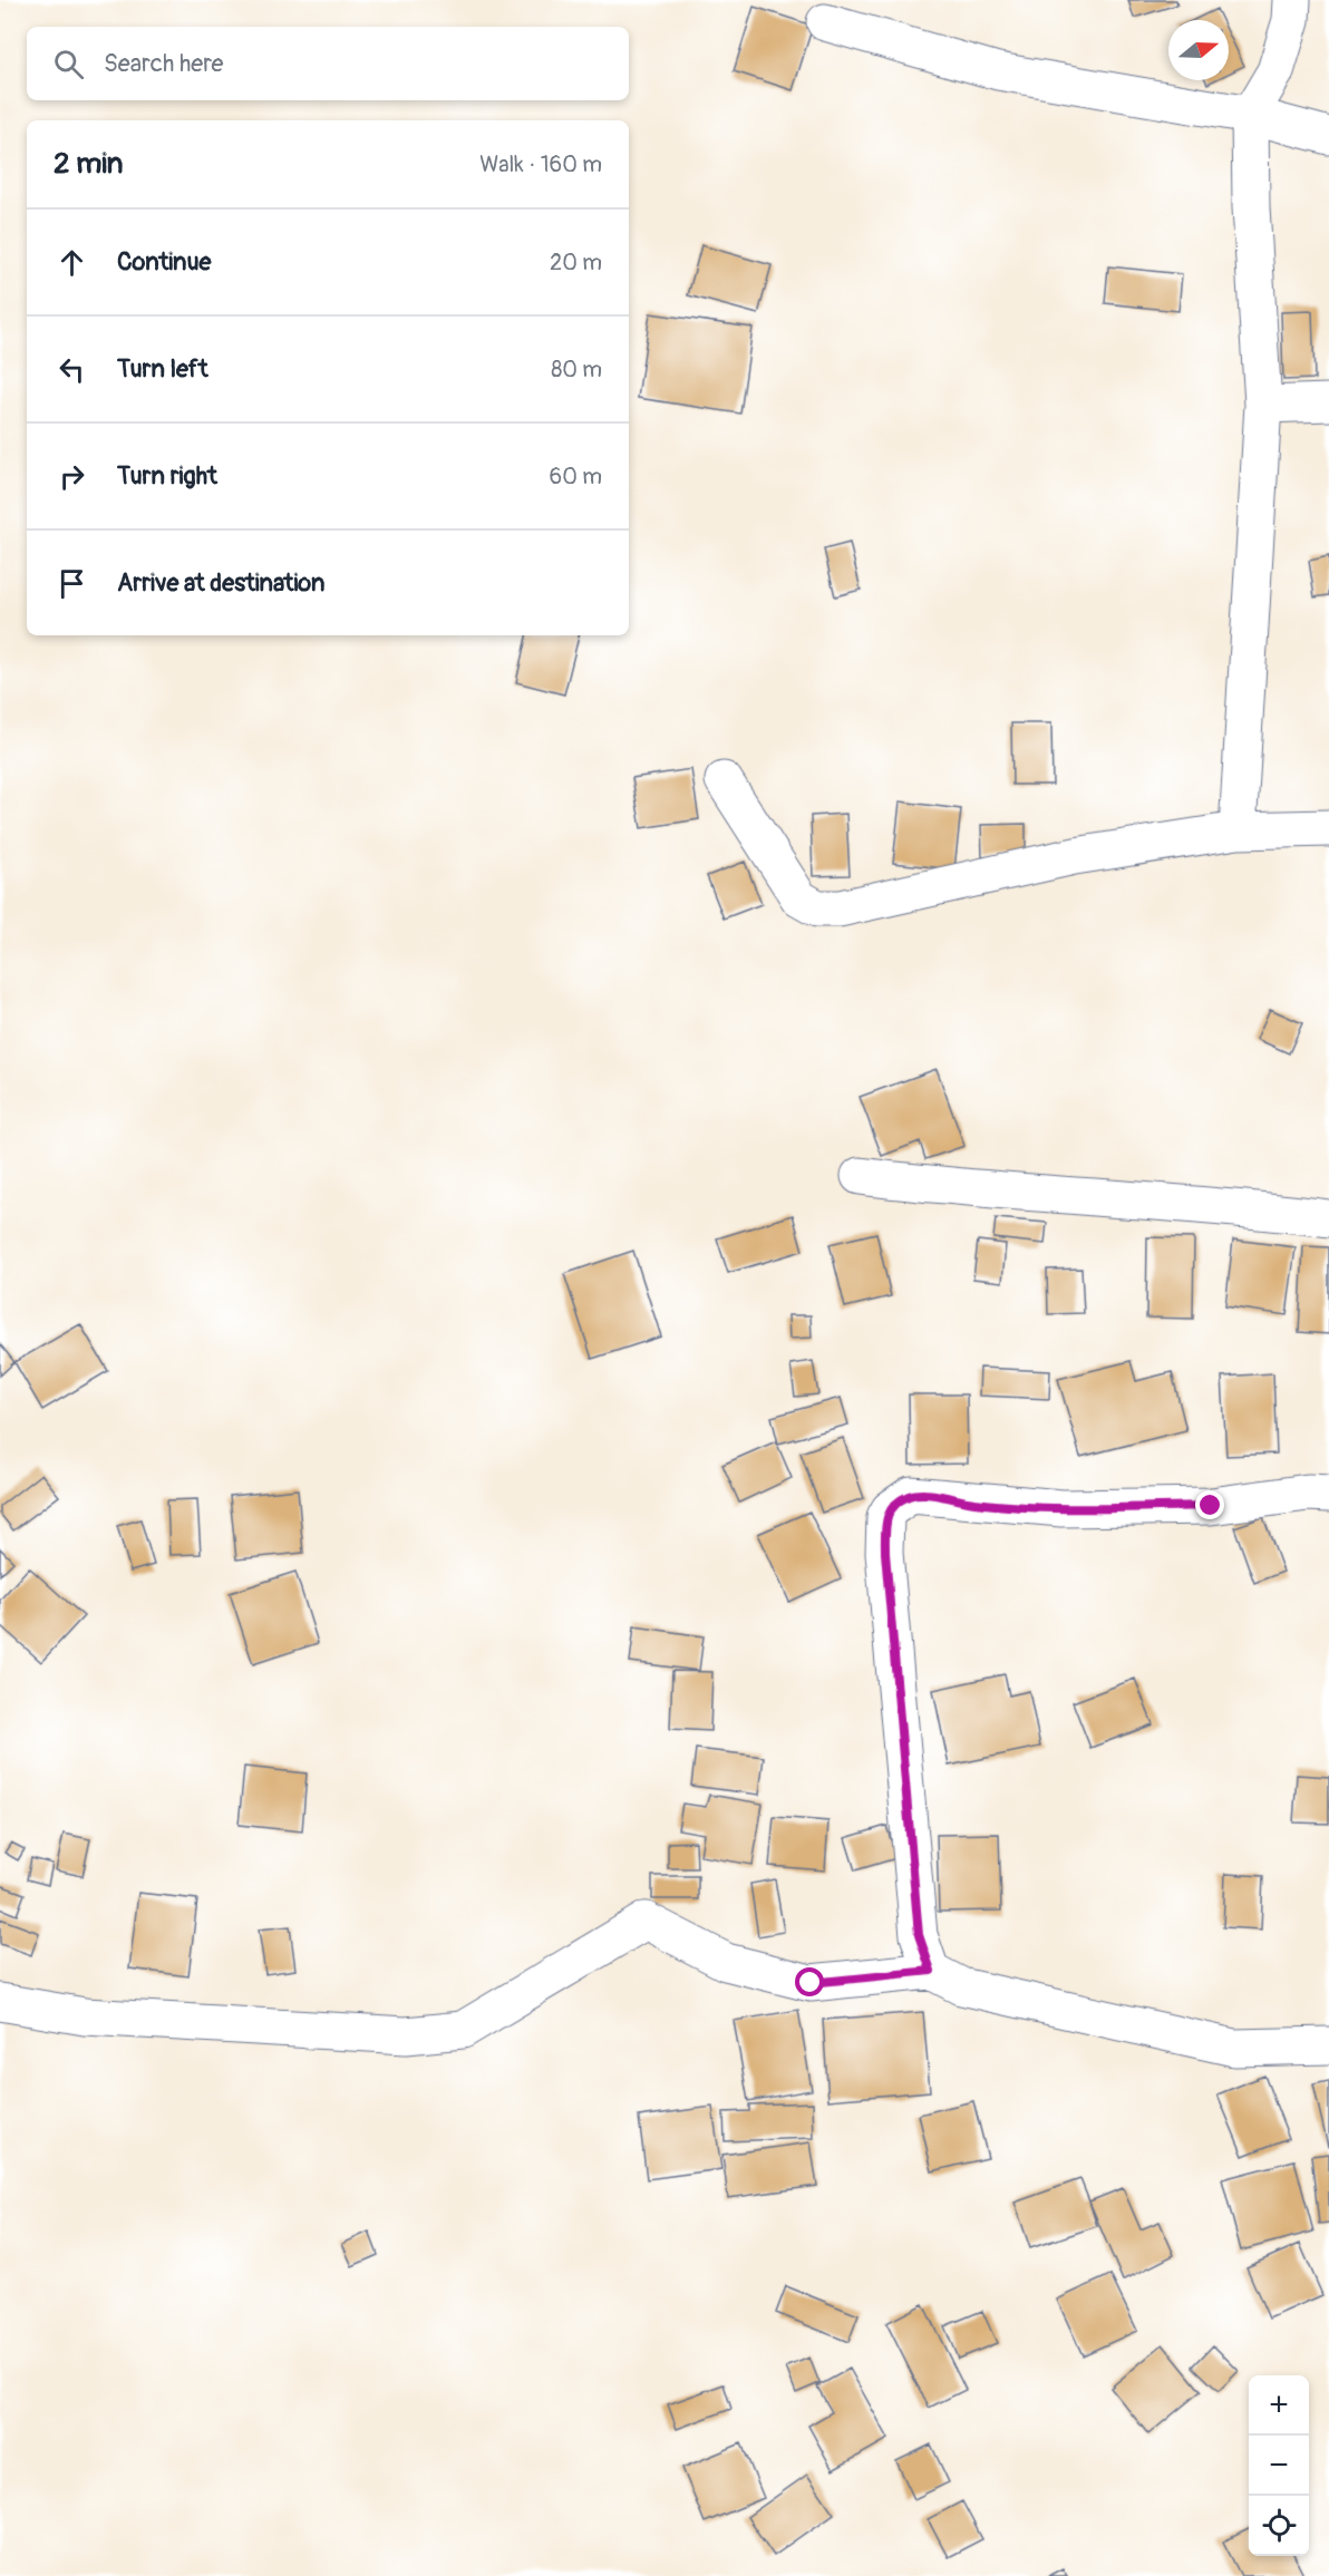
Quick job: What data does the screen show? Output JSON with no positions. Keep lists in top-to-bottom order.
{
  "north": "right",
  "page": {
    "search": "Search here",
    "heading": ["2 min", "Walk · 160 m"],
    "list": [
      ["Continue", "20 m"],
      ["Turn left", "80 m"],
      ["Turn right", "60 m"],
      "Arrive at destination"
    ],
    "map_buttons": ["+", "−"]
  }
}
